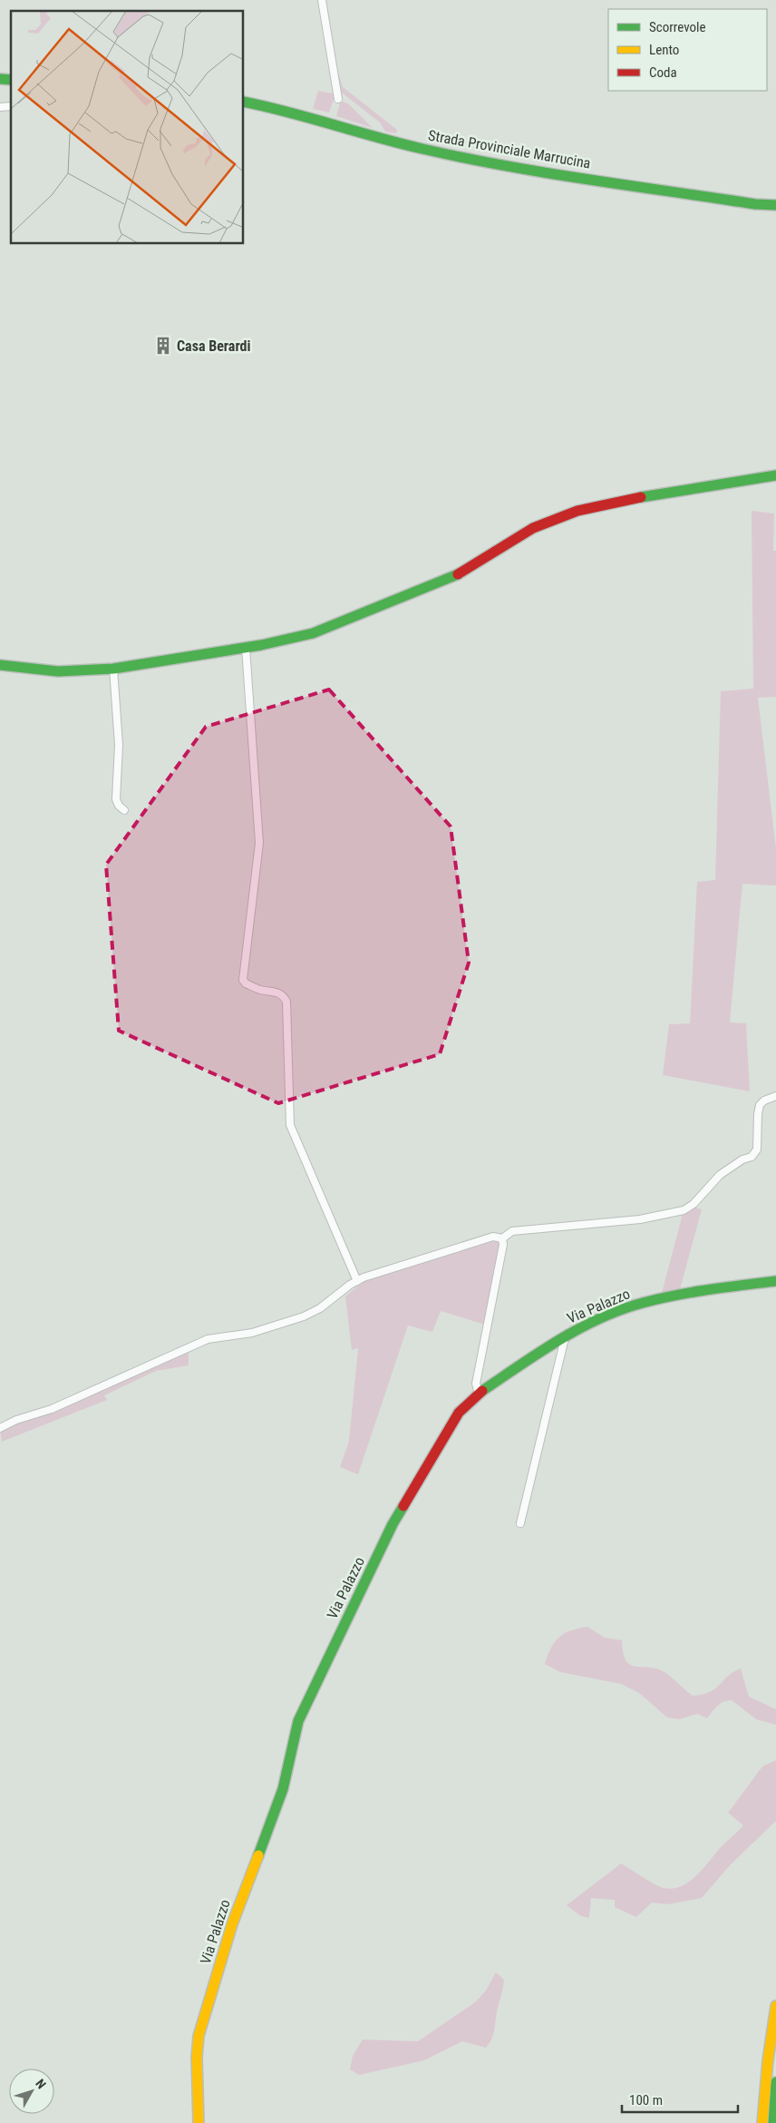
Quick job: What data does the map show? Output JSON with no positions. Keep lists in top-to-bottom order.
{
  "streets": {
    "main road": ["Strada Provinciale Marrucina", "Via Palazzo"]
  },
  "places": {
    "building": ["Casa Berardi"]
  },
  "legend": ["Scorrevole", "Lento", "Coda"],
  "scale_bar": "100 m",
  "north": "top right"
}
